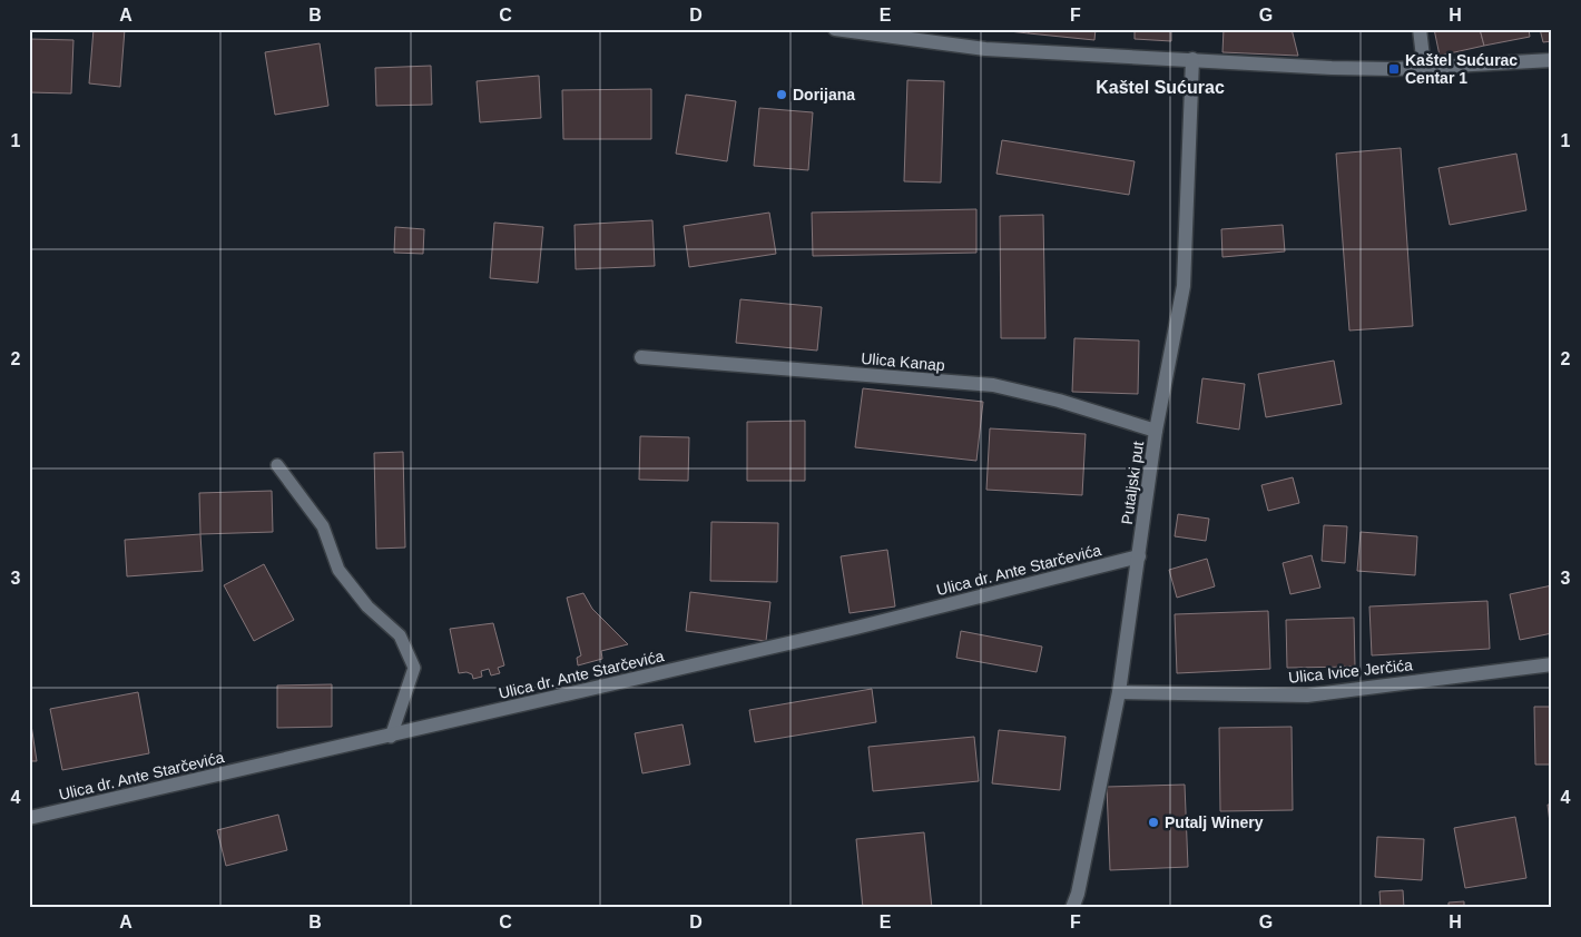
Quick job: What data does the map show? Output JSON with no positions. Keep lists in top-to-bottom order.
{
  "streets": {
    "street": [
      "Ulica Kanap",
      "Putaljski put",
      "Ulica dr. Ante Starčevića",
      "Ulica Ivice Jerčića"
    ]
  },
  "crossings": [
    ["Ulica Kanap", "Putaljski put"],
    ["Putaljski put", "Ulica dr. Ante Starčevića"],
    ["Putaljski put", "Ulica Ivice Jerčića"]
  ],
  "districts": ["Kaštel Sućurac"],
  "places": {
    "transit": ["Kaštel Sućurac Centar 1"],
    "other": ["Dorijana", "Putalj Winery"]
  },
  "grid": {
    "columns": [
      "A",
      "B",
      "C",
      "D",
      "E",
      "F",
      "G",
      "H"
    ],
    "rows": [
      "1",
      "2",
      "3",
      "4"
    ]
  }
}
